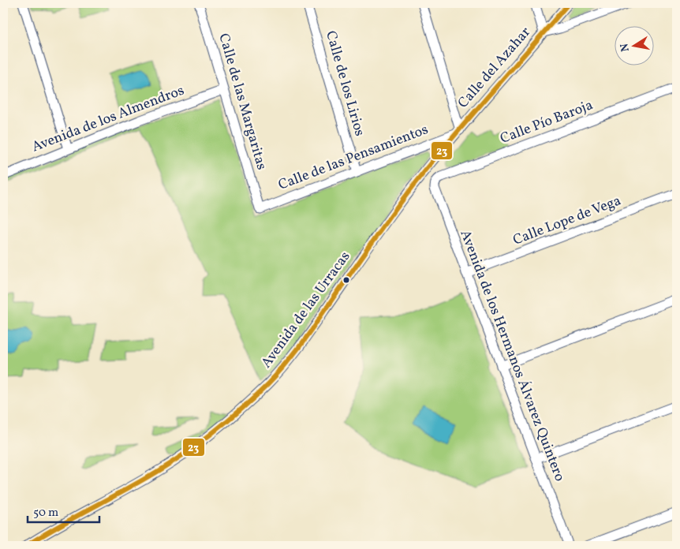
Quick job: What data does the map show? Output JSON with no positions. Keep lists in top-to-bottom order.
{
  "streets": {
    "street": [
      "Calle del Azahar",
      "Calle de los Lirios",
      "Calle de las Margaritas",
      "Avenida de los Almendros",
      "Calle Pío Baroja",
      "Calle de las Pensamientos",
      "Calle Lope de Vega",
      "Avenida de las Urracas",
      "Avenida de los Hermanos Álvarez Quintero"
    ]
  },
  "crossings": [
    ["Calle del Azahar", "Calle de las Pensamientos"],
    ["Calle del Azahar", "Avenida de las Urracas"],
    ["Calle de los Lirios", "Calle de las Pensamientos"],
    ["Calle de las Margaritas", "Avenida de los Almendros"],
    ["Calle de las Margaritas", "Calle de las Pensamientos"],
    ["Calle Pío Baroja", "Avenida de los Hermanos Álvarez Quintero"],
    ["Calle de las Pensamientos", "Avenida de las Urracas"],
    ["Calle Lope de Vega", "Avenida de los Hermanos Álvarez Quintero"]
  ],
  "lines": ["transit line 23"],
  "scale_bar": "50 m",
  "north": "left"
}
